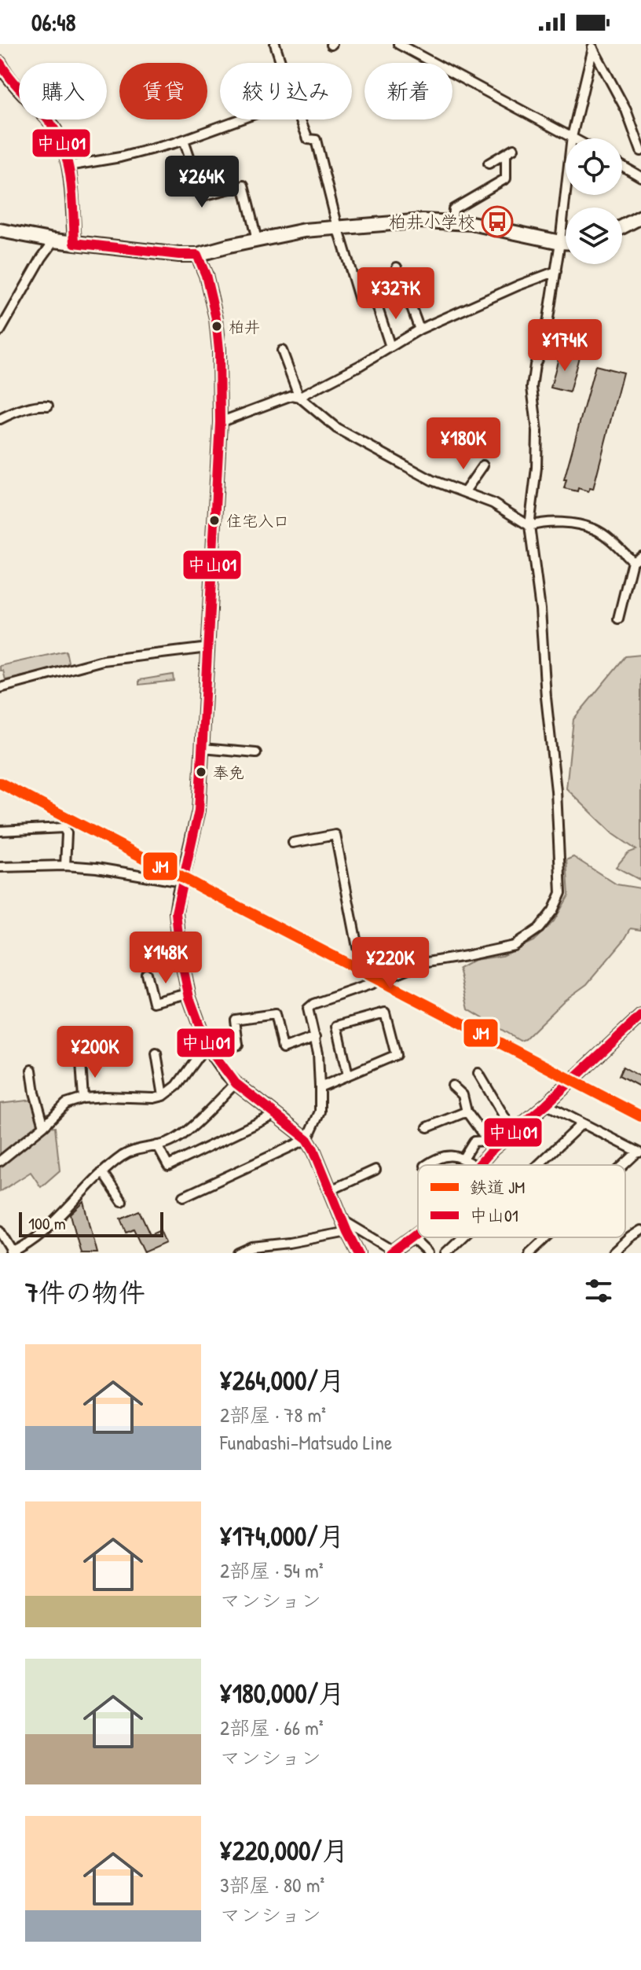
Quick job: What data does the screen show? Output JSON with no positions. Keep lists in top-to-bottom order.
{
  "places": {
    "bus stop": ["柏井小学校"],
    "other": ["柏井", "住宅入口", "奉免"]
  },
  "lines": ["transit line 中山01", "rail line JM"],
  "legend": ["鉄道 JM", "中山01"],
  "scale_bar": "100 m",
  "page": {
    "status": "06:48",
    "chip": [
      "購入",
      "賃貸",
      "絞り込み",
      "新着"
    ],
    "price": [
      "¥264K",
      "¥327K",
      "¥174K",
      "¥180K",
      "¥148K",
      "¥220K",
      "¥200K"
    ],
    "scale": "100 m",
    "heading": "7件の物件",
    "list": [
      {
        "name": "¥264,000/月",
        "note": "2部屋 · 78 m² · Funabashi-Matsudo Line"
      },
      {
        "name": "¥174,000/月",
        "note": "2部屋 · 54 m² · マンション"
      },
      {
        "name": "¥180,000/月",
        "note": "2部屋 · 66 m² · マンション"
      },
      {
        "name": "¥220,000/月",
        "note": "3部屋 · 80 m² · マンション"
      }
    ]
  }
}
